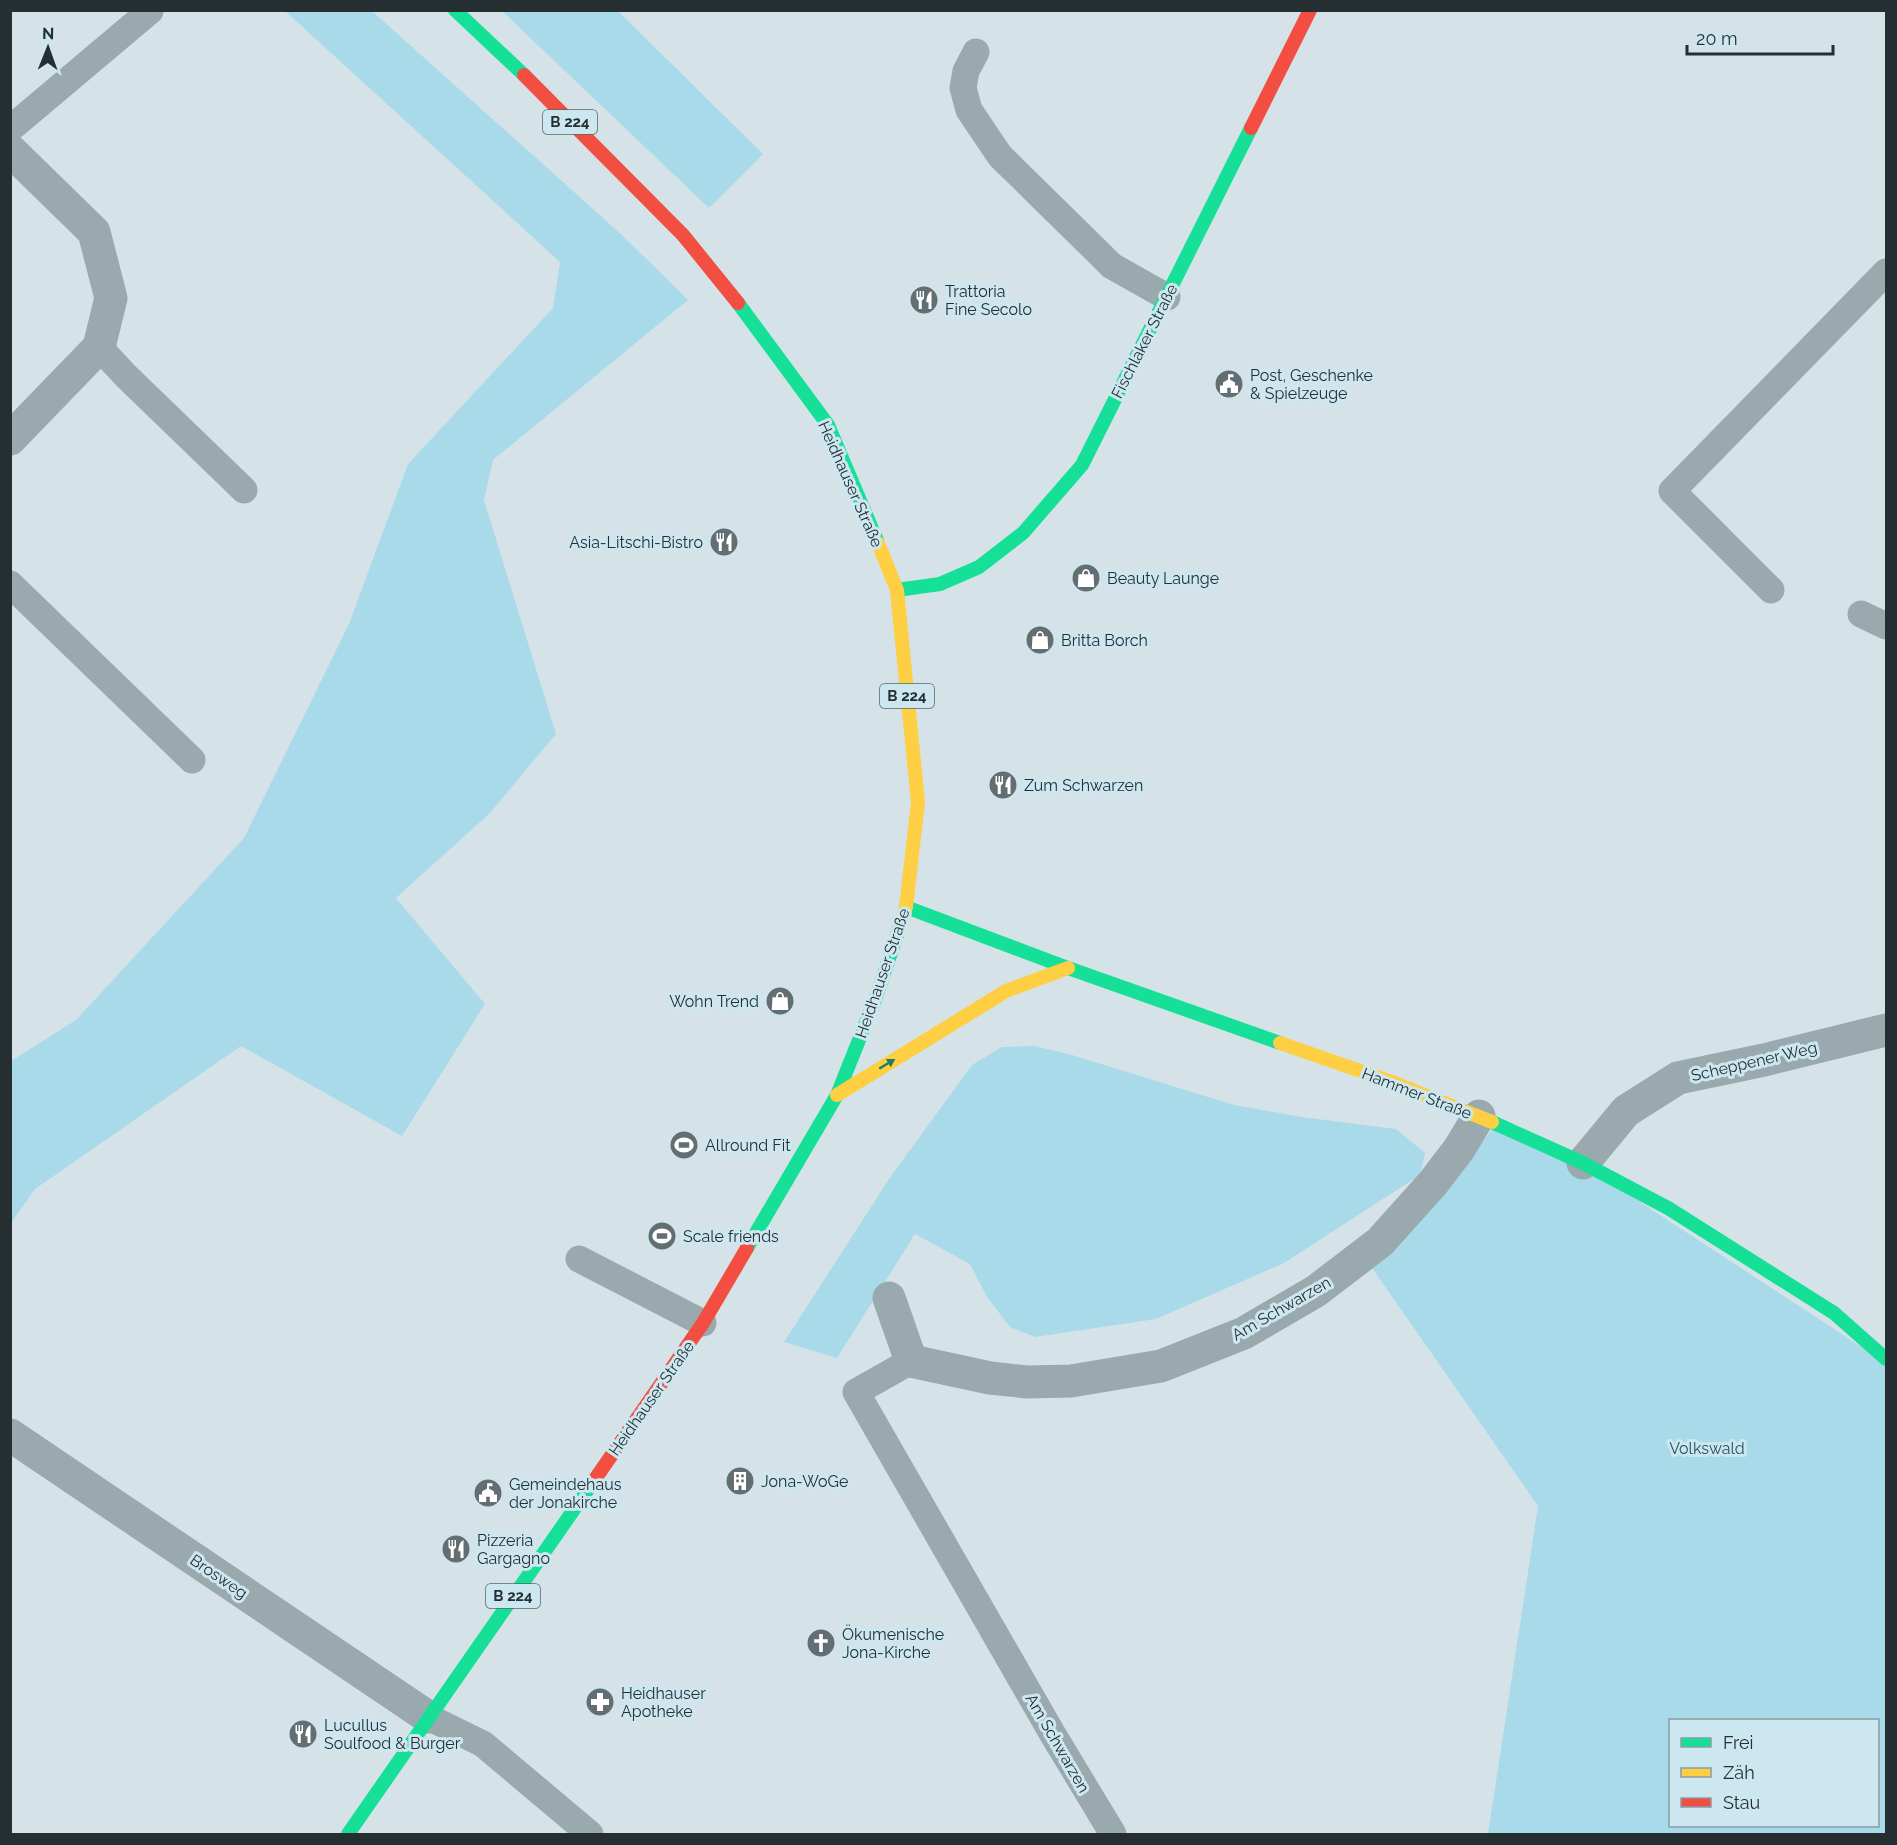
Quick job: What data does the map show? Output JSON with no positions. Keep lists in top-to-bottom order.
{
  "streets": {
    "main road": [
      "B 224",
      "Fischlaker Straße",
      "Heidhauser Straße",
      "Hammer Straße"
    ],
    "street": ["Scheppener Weg", "Am Schwarzen", "Brosweg"]
  },
  "crossings": [
    ["Fischlaker Straße", "Heidhauser Straße"],
    ["Heidhauser Straße", "Hammer Straße"],
    ["Heidhauser Straße", "Brosweg"],
    ["Scheppener Weg", "Hammer Straße"],
    ["Hammer Straße", "Am Schwarzen"]
  ],
  "parks": ["Volkswald"],
  "places": {
    "restaurant": [
      "Trattoria Fine Secolo",
      "Asia-Litschi-Bistro",
      "Zum Schwarzen",
      "Pizzeria Gargagno",
      "Lucullus Soulfood & Burger"
    ],
    "public building": ["Post, Geschenke & Spielzeuge", "Gemeindehaus der Jonakirche"],
    "shop": ["Beauty Launge", "Britta Borch", "Wohn Trend"],
    "sports": ["Allround Fit", "Scale friends"],
    "building": ["Jona-WoGe"],
    "church": ["Ökumenische Jona-Kirche"],
    "pharmacy": ["Heidhauser Apotheke"]
  },
  "legend": ["Frei", "Zäh", "Stau"],
  "scale_bar": "20 m",
  "north": "top"
}
